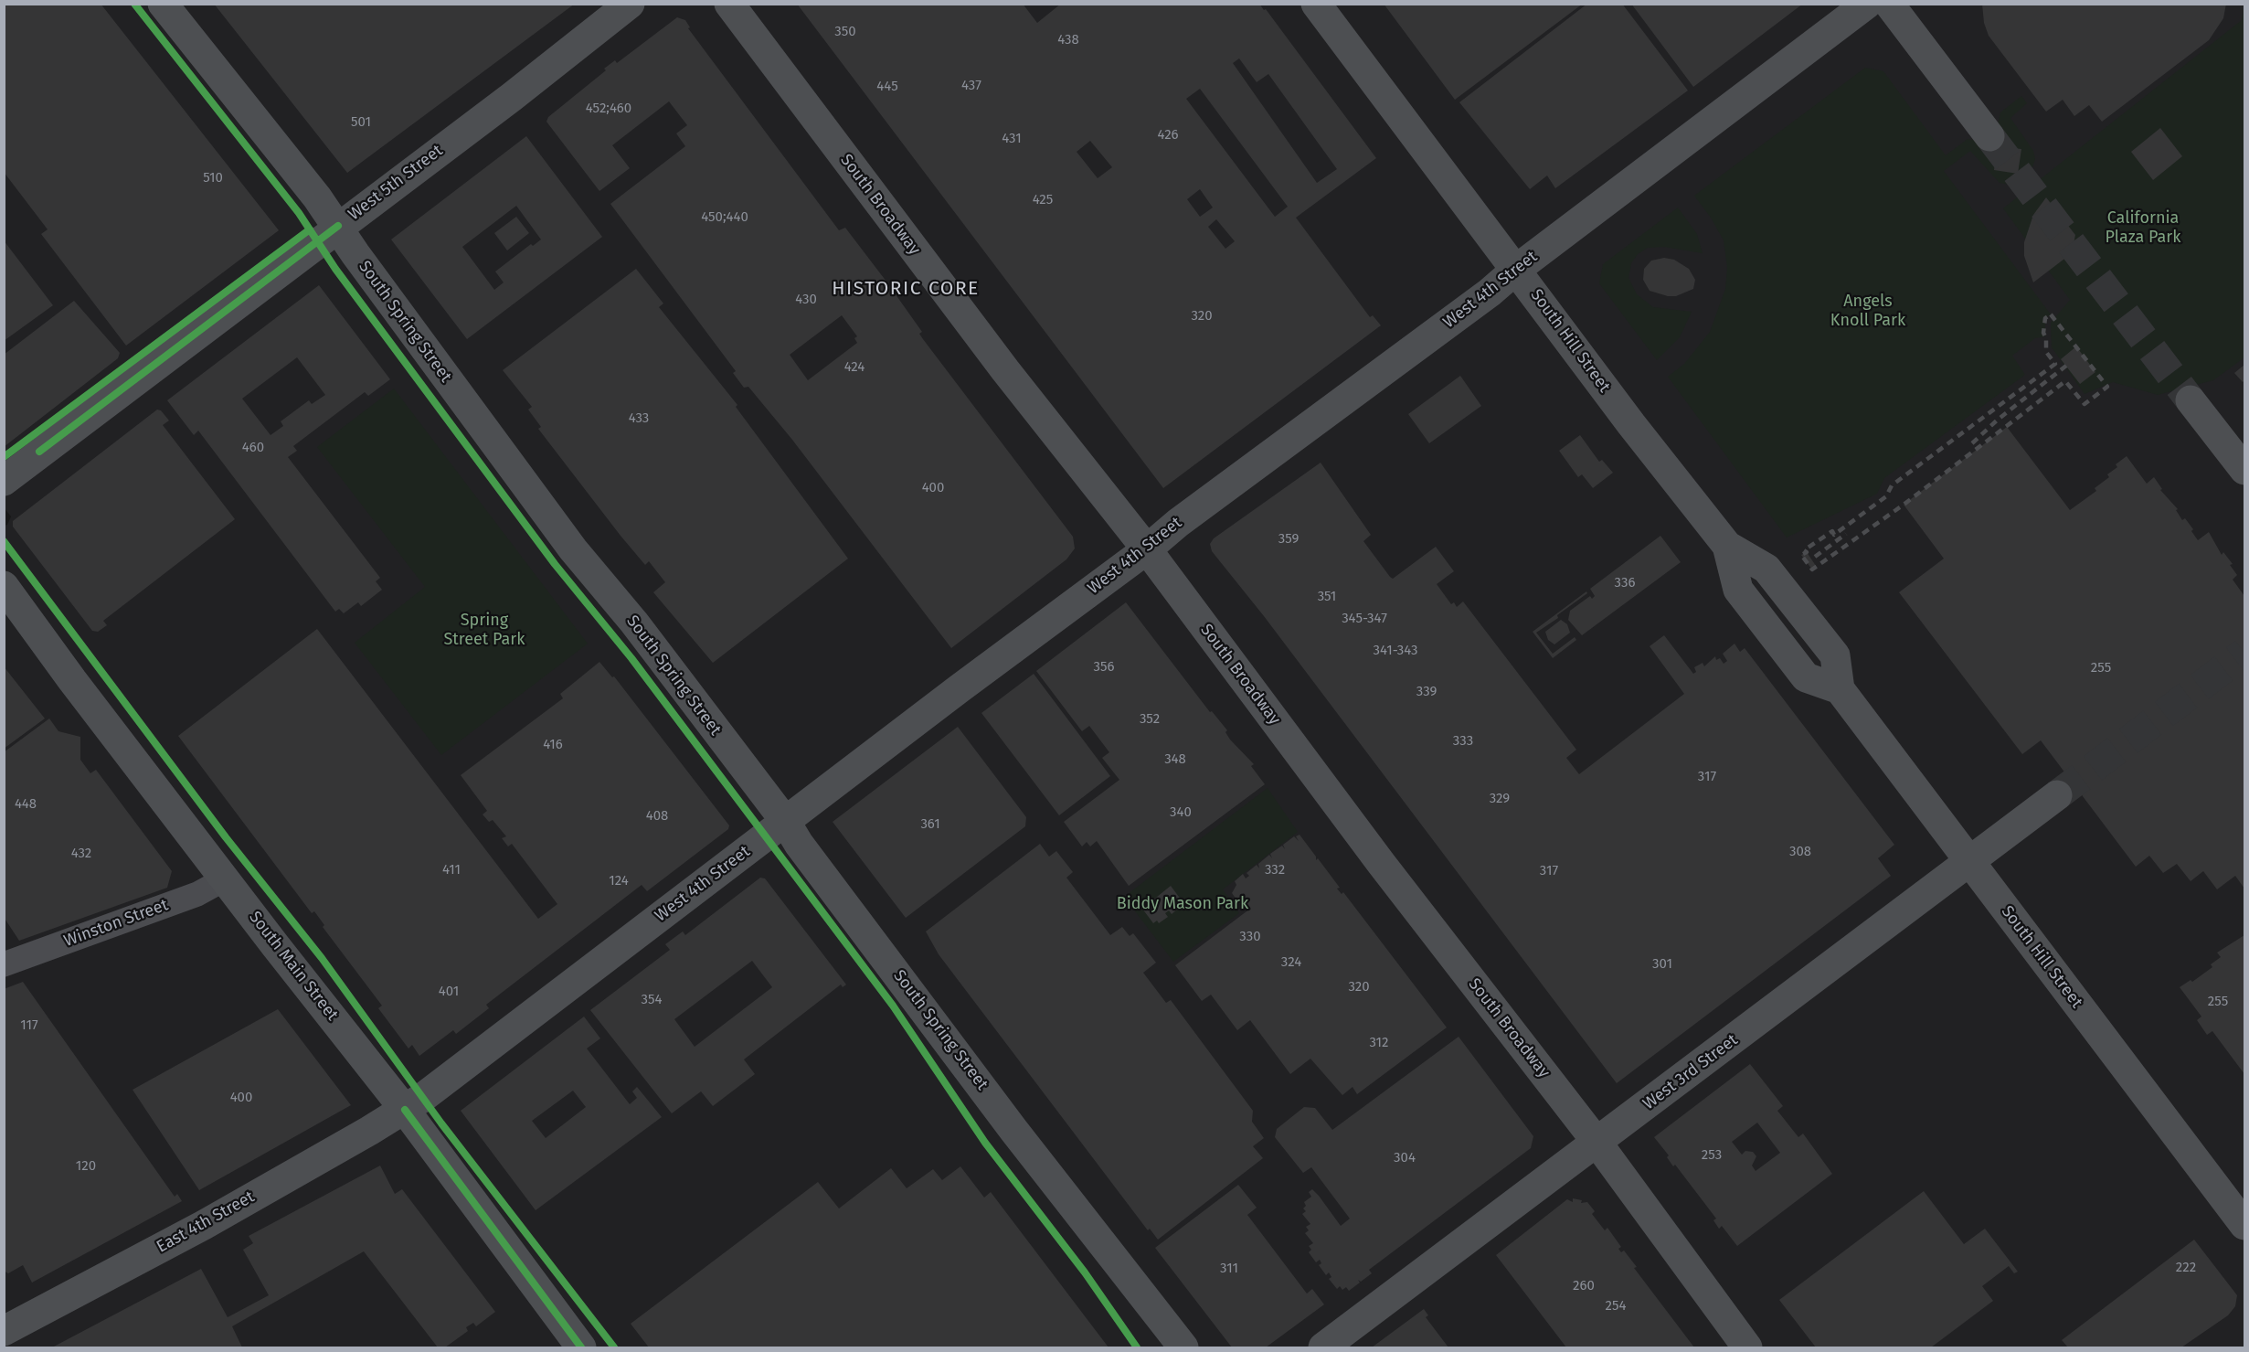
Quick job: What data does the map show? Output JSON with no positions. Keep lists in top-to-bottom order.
{
  "streets": {
    "main road": [
      "West 5th Street",
      "South Broadway",
      "West 4th Street",
      "South Spring Street",
      "South Hill Street",
      "South Main Street",
      "West 3rd Street",
      "East 4th Street"
    ],
    "street": ["Winston Street"]
  },
  "crossings": [
    ["West 5th Street", "South Spring Street"],
    ["South Broadway", "West 4th Street"],
    ["South Broadway", "West 3rd Street"],
    ["West 4th Street", "South Spring Street"],
    ["West 4th Street", "South Hill Street"],
    ["West 4th Street", "South Main Street"],
    ["West 4th Street", "East 4th Street"],
    ["South Hill Street", "West 3rd Street"],
    ["Winston Street", "South Main Street"],
    ["South Main Street", "East 4th Street"]
  ],
  "districts": ["HISTORIC CORE"],
  "parks": [
    "California Plaza Park",
    "Angels Knoll Park",
    "Spring Street Park",
    "Biddy Mason Park"
  ],
  "house_numbers": [
    "350",
    "438",
    "437",
    "445",
    "452;460",
    "501",
    "426",
    "431",
    "510",
    "425",
    "450;440",
    "430",
    "320",
    "424",
    "433",
    "460",
    "400",
    "359",
    "336",
    "351",
    "345-347",
    "341-343",
    "356",
    "255",
    "339",
    "352",
    "333",
    "416",
    "348",
    "317",
    "329",
    "448",
    "340",
    "408",
    "361",
    "308",
    "432",
    "411",
    "332",
    "317",
    "124",
    "330",
    "324",
    "301",
    "320",
    "401",
    "354",
    "255",
    "117",
    "312",
    "400",
    "253",
    "304",
    "120",
    "222",
    "311",
    "260",
    "254"
  ]
}
